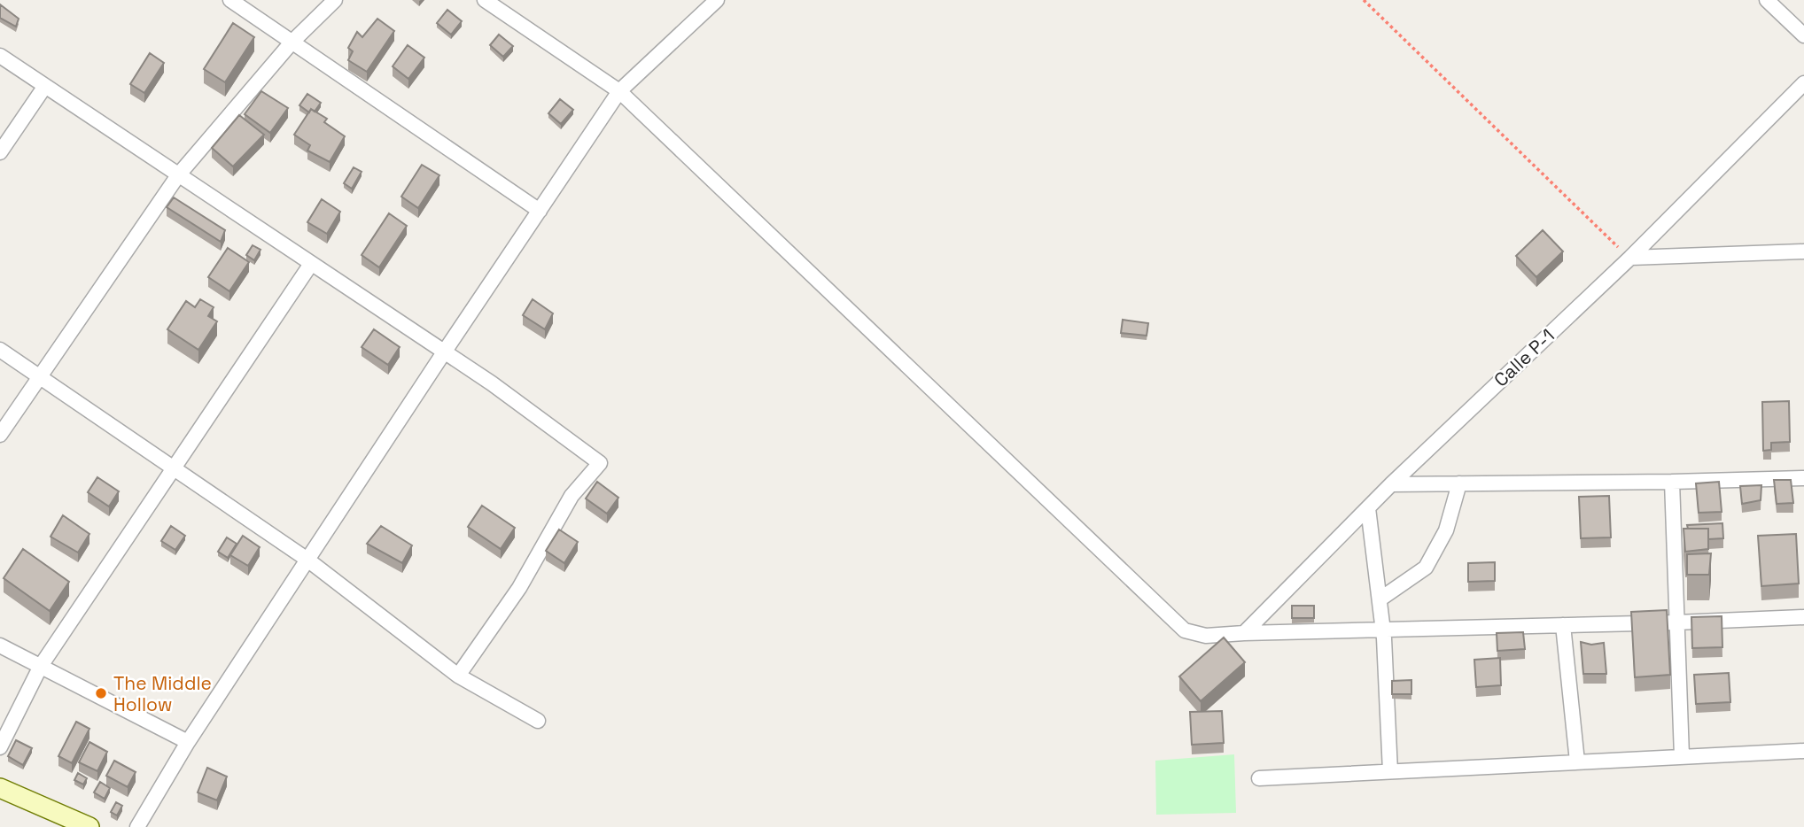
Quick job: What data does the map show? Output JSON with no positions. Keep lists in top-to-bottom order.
{
  "streets": {
    "street": ["Calle P-1"]
  },
  "places": ["The Middle Hollow"]
}
